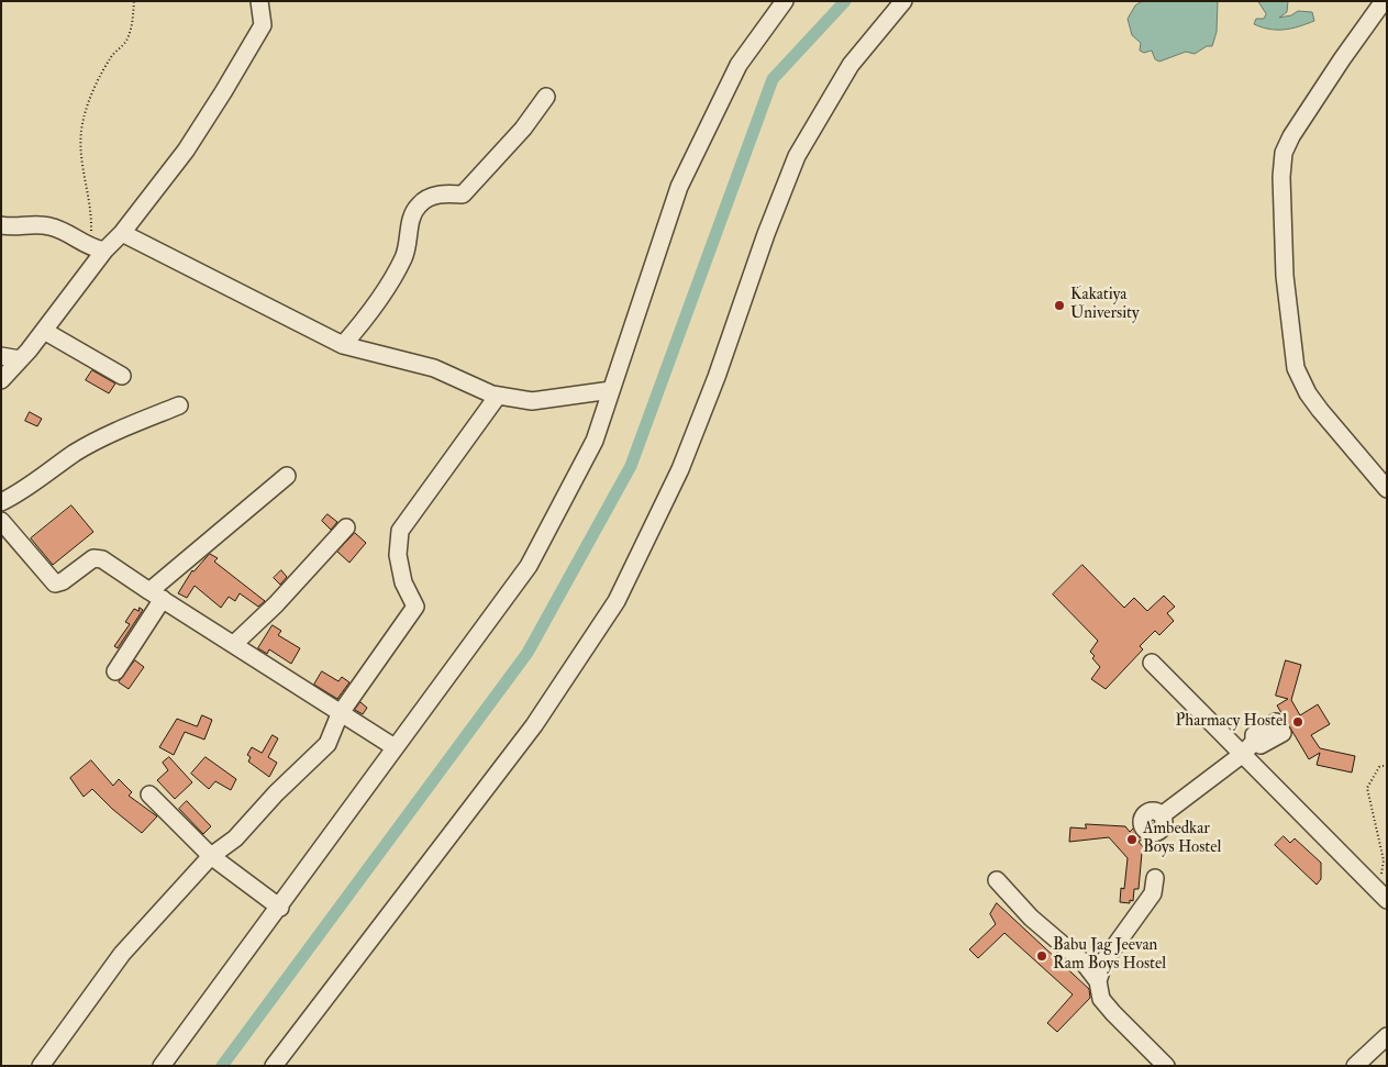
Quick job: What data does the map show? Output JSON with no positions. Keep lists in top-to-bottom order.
{
  "places": [
    "Kakatiya University",
    "Pharmacy Hostel",
    "Ambedkar Boys Hostel",
    "Babu Jag Jeevan Ram Boys Hostel"
  ]
}
